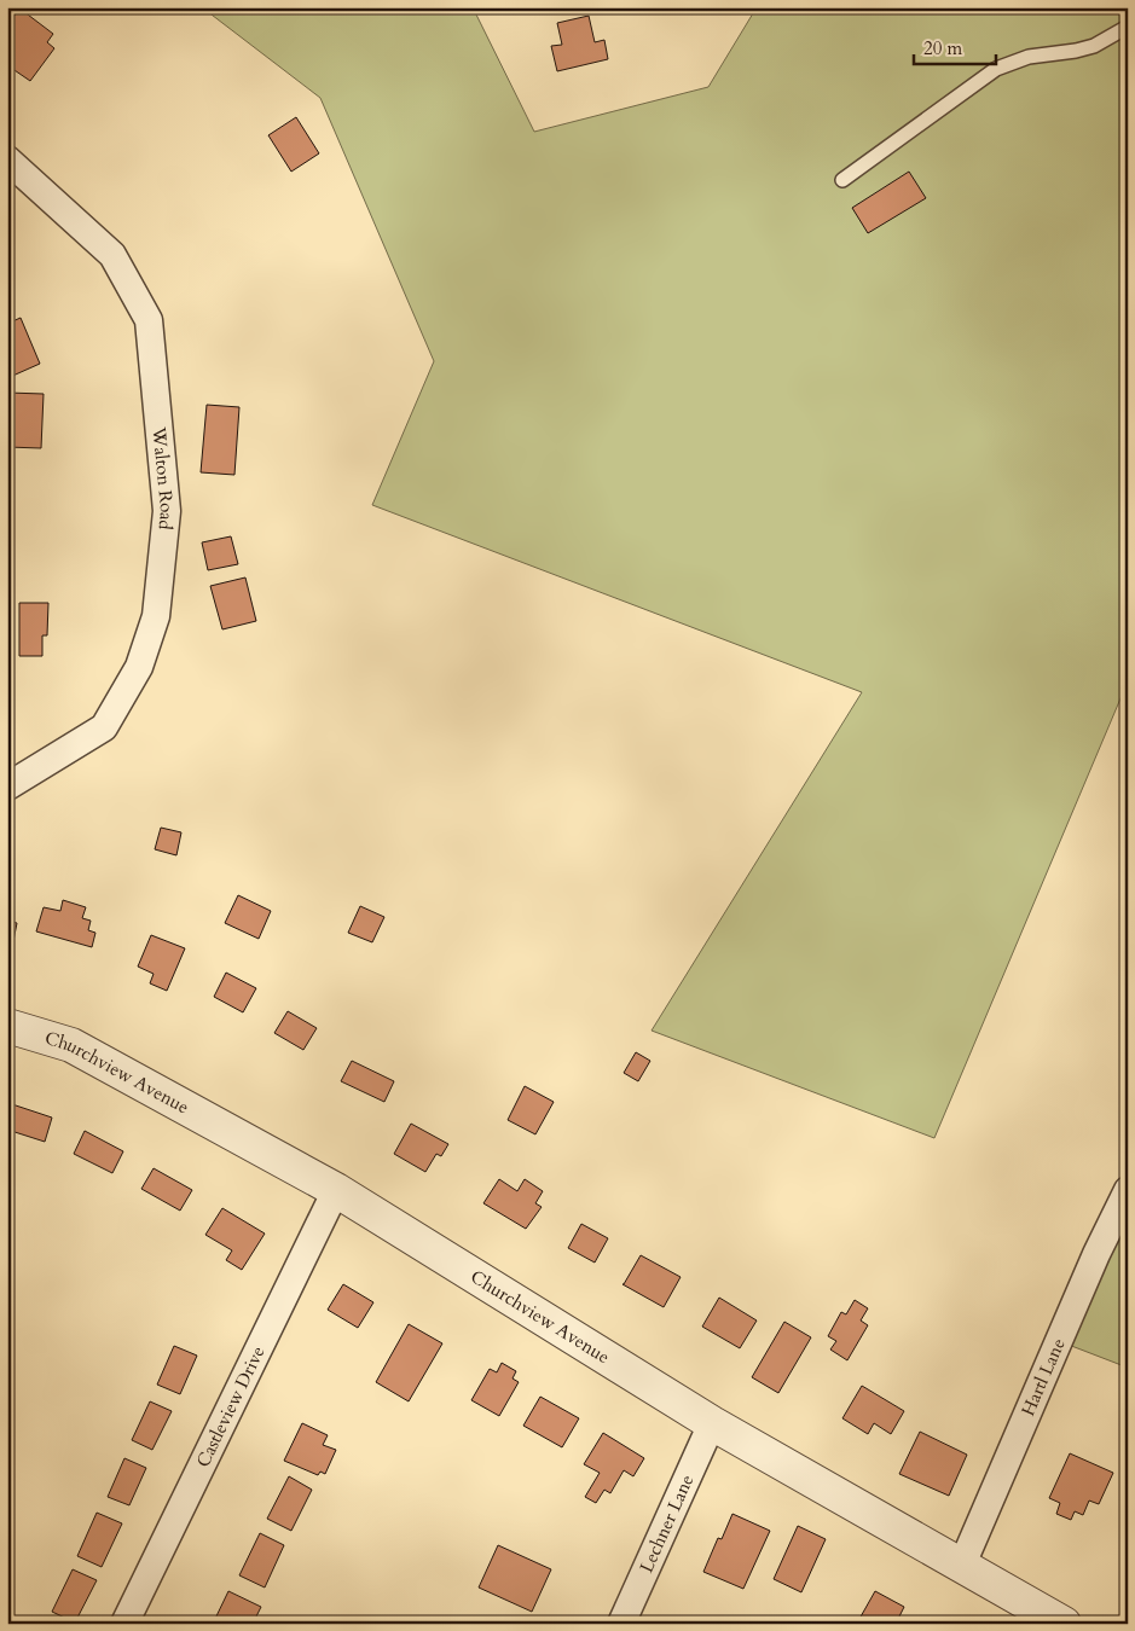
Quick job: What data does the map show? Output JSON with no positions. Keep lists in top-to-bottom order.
{
  "streets": {
    "street": [
      "Walton Road",
      "Churchview Avenue",
      "Hartl Lane",
      "Castleview Drive",
      "Lechner Lane"
    ]
  },
  "crossings": [
    ["Churchview Avenue", "Hartl Lane"],
    ["Churchview Avenue", "Castleview Drive"],
    ["Churchview Avenue", "Lechner Lane"]
  ],
  "scale_bar": "20 m"
}
